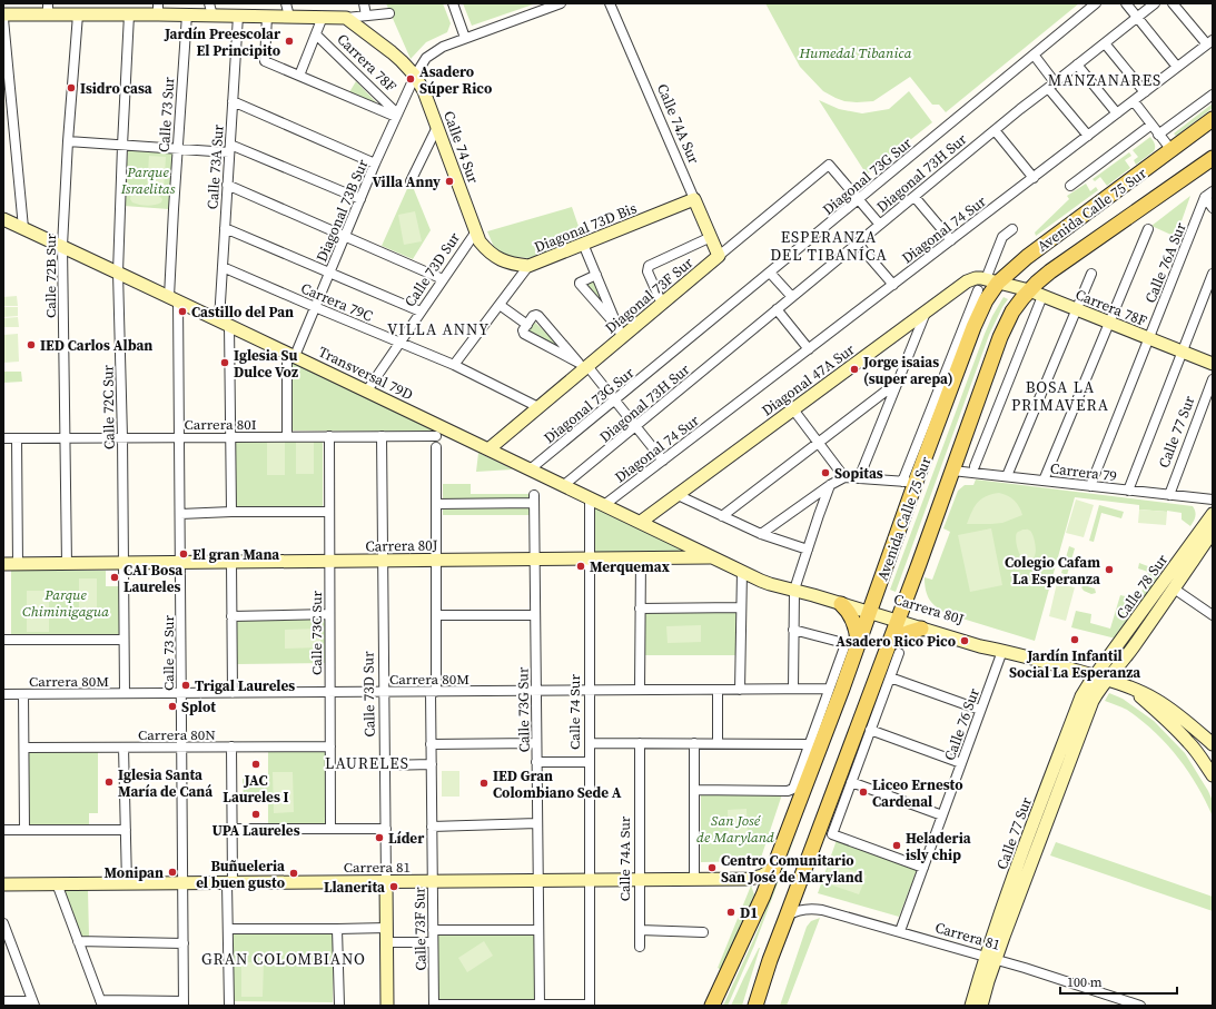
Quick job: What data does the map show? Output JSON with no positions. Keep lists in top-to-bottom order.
{
  "streets": {
    "main road": ["Avenida Calle 75 Sur"],
    "street": [
      "Carrera 78F",
      "Calle 73 Sur",
      "Calle 74A Sur",
      "Calle 74 Sur",
      "Calle 73A Sur",
      "Diagonal 73H Sur",
      "Diagonal 73G Sur",
      "Diagonal 73B Sur",
      "Diagonal 73D Bis",
      "Diagonal 74 Sur",
      "Calle 76A Sur",
      "Calle 73D Sur",
      "Calle 72B Sur",
      "Diagonal 73F Sur",
      "Carrera 79C",
      "Transversal 79D",
      "Diagonal 47A Sur",
      "Calle 72C Sur",
      "Carrera 80I",
      "Calle 77 Sur",
      "Carrera 79",
      "Carrera 80J",
      "Calle 78 Sur",
      "Calle 73C Sur",
      "Carrera 80M",
      "Calle 73G Sur",
      "Calle 76 Sur",
      "Carrera 80N",
      "Carrera 81",
      "Calle 73F Sur"
    ]
  },
  "crossings": [
    ["Carrera 78F", "Avenida Calle 75 Sur"],
    ["Carrera 78F", "Diagonal 73B Sur"],
    ["Carrera 78F", "Calle 76A Sur"],
    ["Carrera 78F", "Diagonal 47A Sur"],
    ["Calle 73 Sur", "Transversal 79D"],
    ["Calle 73 Sur", "Carrera 80I"],
    ["Calle 73 Sur", "Carrera 80J"],
    ["Calle 73 Sur", "Carrera 80M"],
    ["Calle 73 Sur", "Carrera 80N"],
    ["Calle 73 Sur", "Carrera 81"],
    ["Calle 74A Sur", "Diagonal 73D Bis"],
    ["Calle 74A Sur", "Diagonal 73F Sur"],
    ["Calle 74A Sur", "Carrera 81"],
    ["Calle 74 Sur", "Diagonal 73B Sur"],
    ["Calle 74 Sur", "Diagonal 73D Bis"],
    ["Calle 74 Sur", "Calle 73D Sur"],
    ["Calle 74 Sur", "Transversal 79D"],
    ["Calle 74 Sur", "Carrera 80J"],
    ["Calle 74 Sur", "Carrera 80M"],
    ["Calle 74 Sur", "Carrera 81"],
    ["Calle 73A Sur", "Carrera 79C"],
    ["Calle 73A Sur", "Transversal 79D"],
    ["Calle 73A Sur", "Carrera 80I"],
    ["Diagonal 73H Sur", "Transversal 79D"],
    ["Diagonal 73G Sur", "Diagonal 73F Sur"],
    ["Diagonal 73G Sur", "Transversal 79D"],
    ["Avenida Calle 75 Sur", "Diagonal 47A Sur"],
    ["Avenida Calle 75 Sur", "Carrera 79"],
    ["Avenida Calle 75 Sur", "Carrera 80J"],
    ["Avenida Calle 75 Sur", "Carrera 81"],
    ["Diagonal 73B Sur", "Carrera 79C"],
    ["Diagonal 73B Sur", "Transversal 79D"],
    ["Diagonal 73B Sur", "Carrera 80I"],
    ["Diagonal 73D Bis", "Carrera 79C"],
    ["Diagonal 74 Sur", "Transversal 79D"],
    ["Calle 76A Sur", "Carrera 79"],
    ["Calle 73D Sur", "Carrera 79C"],
    ["Calle 73D Sur", "Transversal 79D"],
    ["Calle 73D Sur", "Carrera 80I"],
    ["Calle 73D Sur", "Carrera 80J"],
    ["Calle 73D Sur", "Carrera 80M"],
    ["Calle 73D Sur", "Carrera 81"],
    ["Calle 72B Sur", "Transversal 79D"],
    ["Calle 72B Sur", "Carrera 80I"],
    ["Calle 72B Sur", "Carrera 80J"],
    ["Diagonal 73F Sur", "Carrera 79C"],
    ["Diagonal 73F Sur", "Transversal 79D"],
    ["Transversal 79D", "Diagonal 47A Sur"],
    ["Transversal 79D", "Calle 72C Sur"],
    ["Transversal 79D", "Carrera 80J"],
    ["Calle 72C Sur", "Carrera 80I"],
    ["Calle 72C Sur", "Carrera 80J"],
    ["Calle 72C Sur", "Carrera 80M"],
    ["Carrera 80I", "Calle 73C Sur"],
    ["Calle 77 Sur", "Carrera 79"],
    ["Calle 77 Sur", "Carrera 80J"],
    ["Calle 77 Sur", "Calle 78 Sur"],
    ["Calle 77 Sur", "Carrera 81"],
    ["Carrera 80J", "Calle 78 Sur"],
    ["Carrera 80J", "Calle 73C Sur"],
    ["Carrera 80J", "Calle 73G Sur"],
    ["Carrera 80J", "Calle 76 Sur"],
    ["Carrera 80J", "Calle 73F Sur"],
    ["Calle 73C Sur", "Carrera 80M"],
    ["Calle 73C Sur", "Carrera 80N"],
    ["Carrera 80M", "Calle 73G Sur"],
    ["Carrera 80M", "Calle 73F Sur"],
    ["Calle 73G Sur", "Carrera 81"],
    ["Calle 73G Sur", "Calle 73F Sur"],
    ["Calle 76 Sur", "Carrera 81"],
    ["Carrera 81", "Calle 73F Sur"]
  ],
  "districts": [
    "MANZANARES",
    "ESPERANZA DEL TIBANÍCA",
    "VILLA ANNY",
    "BOSA LA PRIMAVERA",
    "LAURELES",
    "GRAN COLOMBIANO"
  ],
  "parks": [
    "Humedal Tibanica",
    "Parque Israelitas",
    "Parque Chiminigagua",
    "San José de Maryland"
  ],
  "places": [
    "Jardín Preescolar El Principito",
    "Asadero Súper Rico",
    "Isidro casa",
    "Villa Anny",
    "Castillo del Pan",
    "IED Carlos Alban",
    "Iglesia Su Dulce Voz",
    "Jorge isaias (super arepa)",
    "Sopitas",
    "El gran Mana",
    "Merquemax",
    "Colegio Cafam La Esperanza",
    "CAI Bosa Laureles",
    "Jardín Infantil Social La Esperanza",
    "Asadero Rico Pico",
    "Trigal Laureles",
    "Splot",
    "JAC Laureles I",
    "Iglesia Santa María de Caná",
    "IED Gran Colombiano Sede A",
    "Liceo Ernesto Cardenal",
    "UPA Laureles",
    "Líder",
    "Heladeria isly chip",
    "Centro Comunitario San José de Maryland",
    "Monipan",
    "Buñueleria el buen gusto",
    "Llanerita",
    "D1"
  ],
  "scale_bar": "100 m"
}
